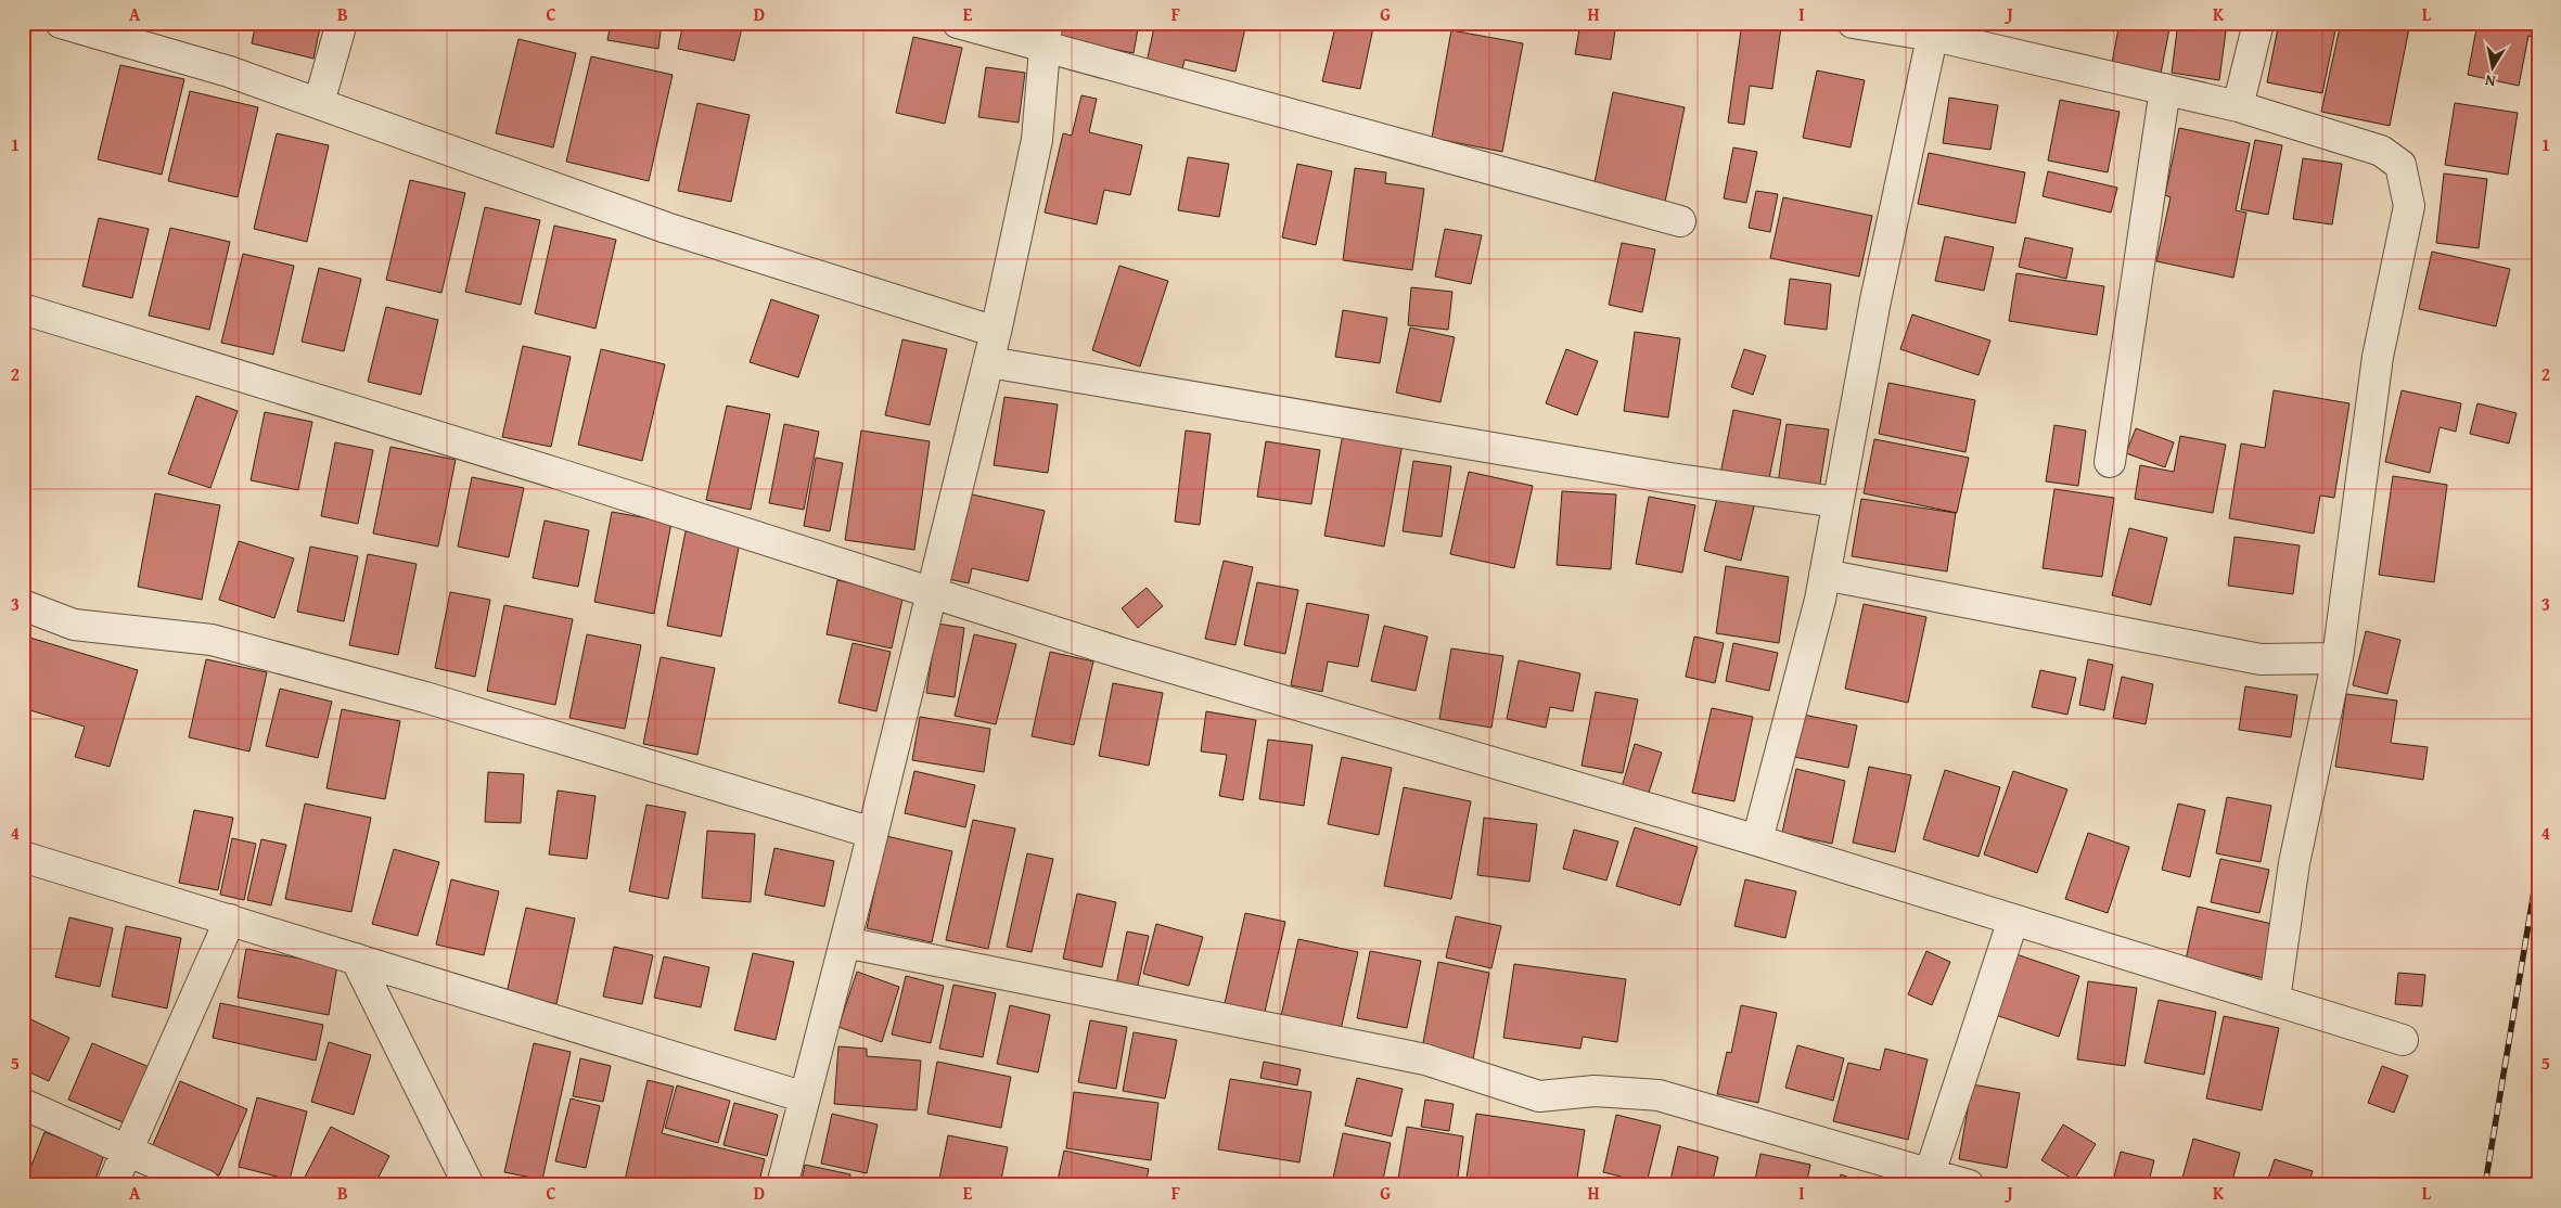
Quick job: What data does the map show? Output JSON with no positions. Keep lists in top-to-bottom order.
{
  "north": "bottom",
  "grid": {
    "columns": [
      "A",
      "B",
      "C",
      "D",
      "E",
      "F",
      "G",
      "H",
      "I",
      "J",
      "K",
      "L"
    ],
    "rows": [
      "1",
      "2",
      "3",
      "4",
      "5"
    ]
  }
}
